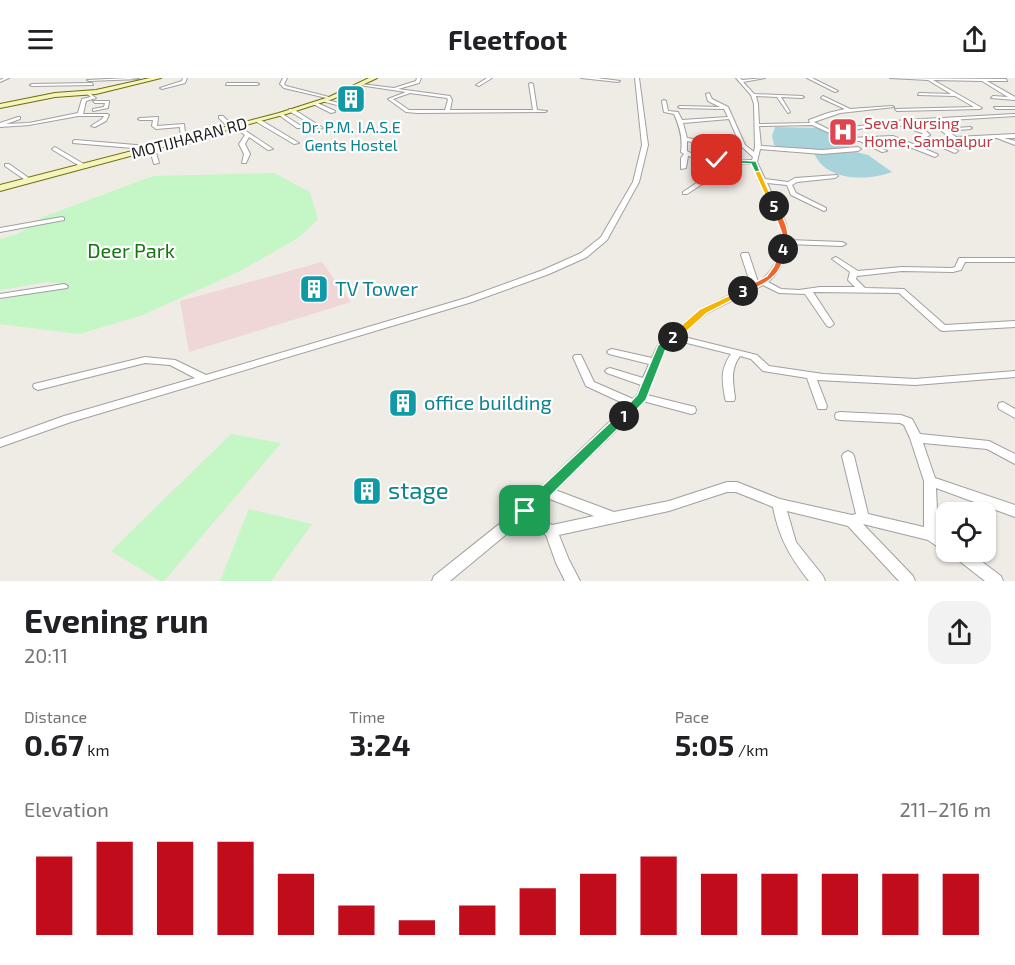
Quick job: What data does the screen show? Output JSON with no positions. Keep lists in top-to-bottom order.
{
  "streets": {
    "main road": ["MOTIJHARAN RD"]
  },
  "parks": ["Deer Park"],
  "places": {
    "building": [
      "Dr. P.M. I.A.S.E Gents Hostel",
      "TV Tower",
      "office building",
      "stage"
    ],
    "hospital": ["Seva Nursing Home, Sambalpur"]
  },
  "page": {
    "header": "Fleetfoot",
    "pins": [
      "5",
      "4",
      "3",
      "2",
      "1"
    ],
    "heading": ["Evening run", "20:11"],
    "stats": [
      ["Distance", "0.67 km"],
      ["Time", "3:24"],
      ["Pace", "5:05 /km"]
    ],
    "chart": ["Elevation", "211–216 m"]
  }
}
